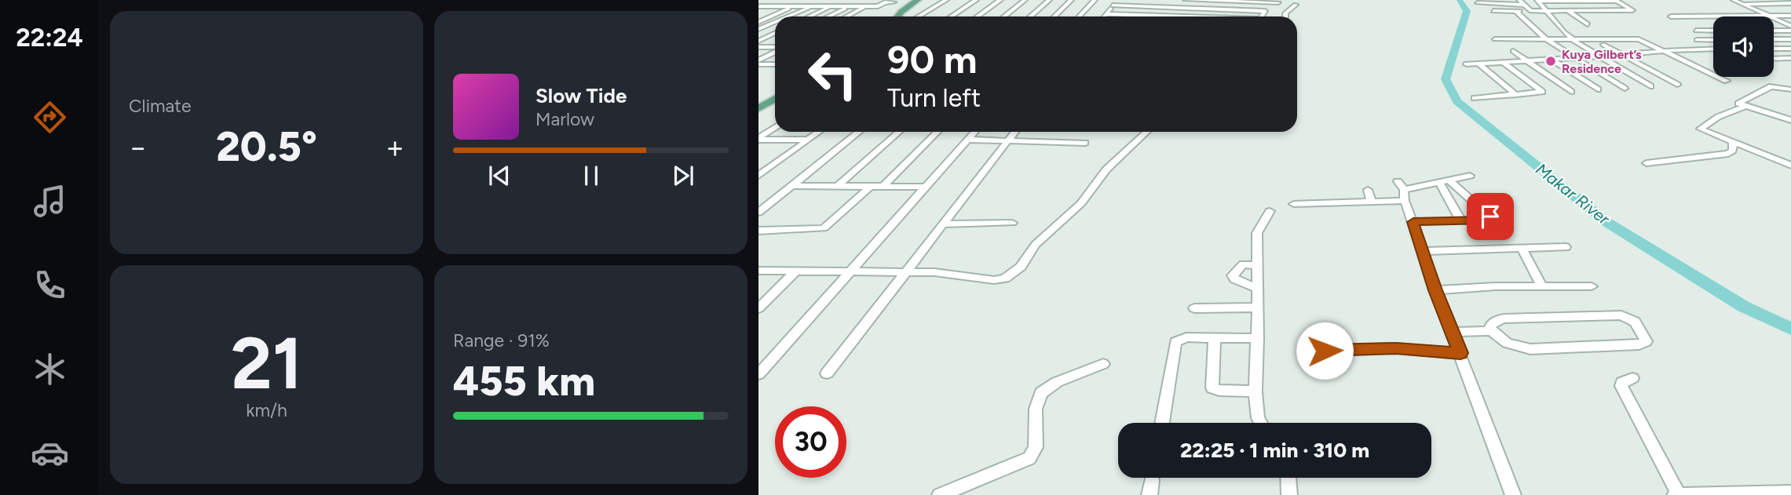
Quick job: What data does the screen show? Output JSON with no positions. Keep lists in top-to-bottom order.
{
  "water": ["Makar River"],
  "places": ["Kuya Gilbert’s Residence"],
  "page": {
    "tabs": "22:24",
    "tile": [
      "Climate",
      ["21", "km/h"],
      ["Range · 91%", "455 km"]
    ],
    "turn": ["90 m", "Turn left"],
    "song": ["Slow Tide", "Marlow"],
    "heat": ["−", "20.5°", "+"],
    "limit": "30",
    "trip": "22:25 · 1 min · 310 m"
  }
}
